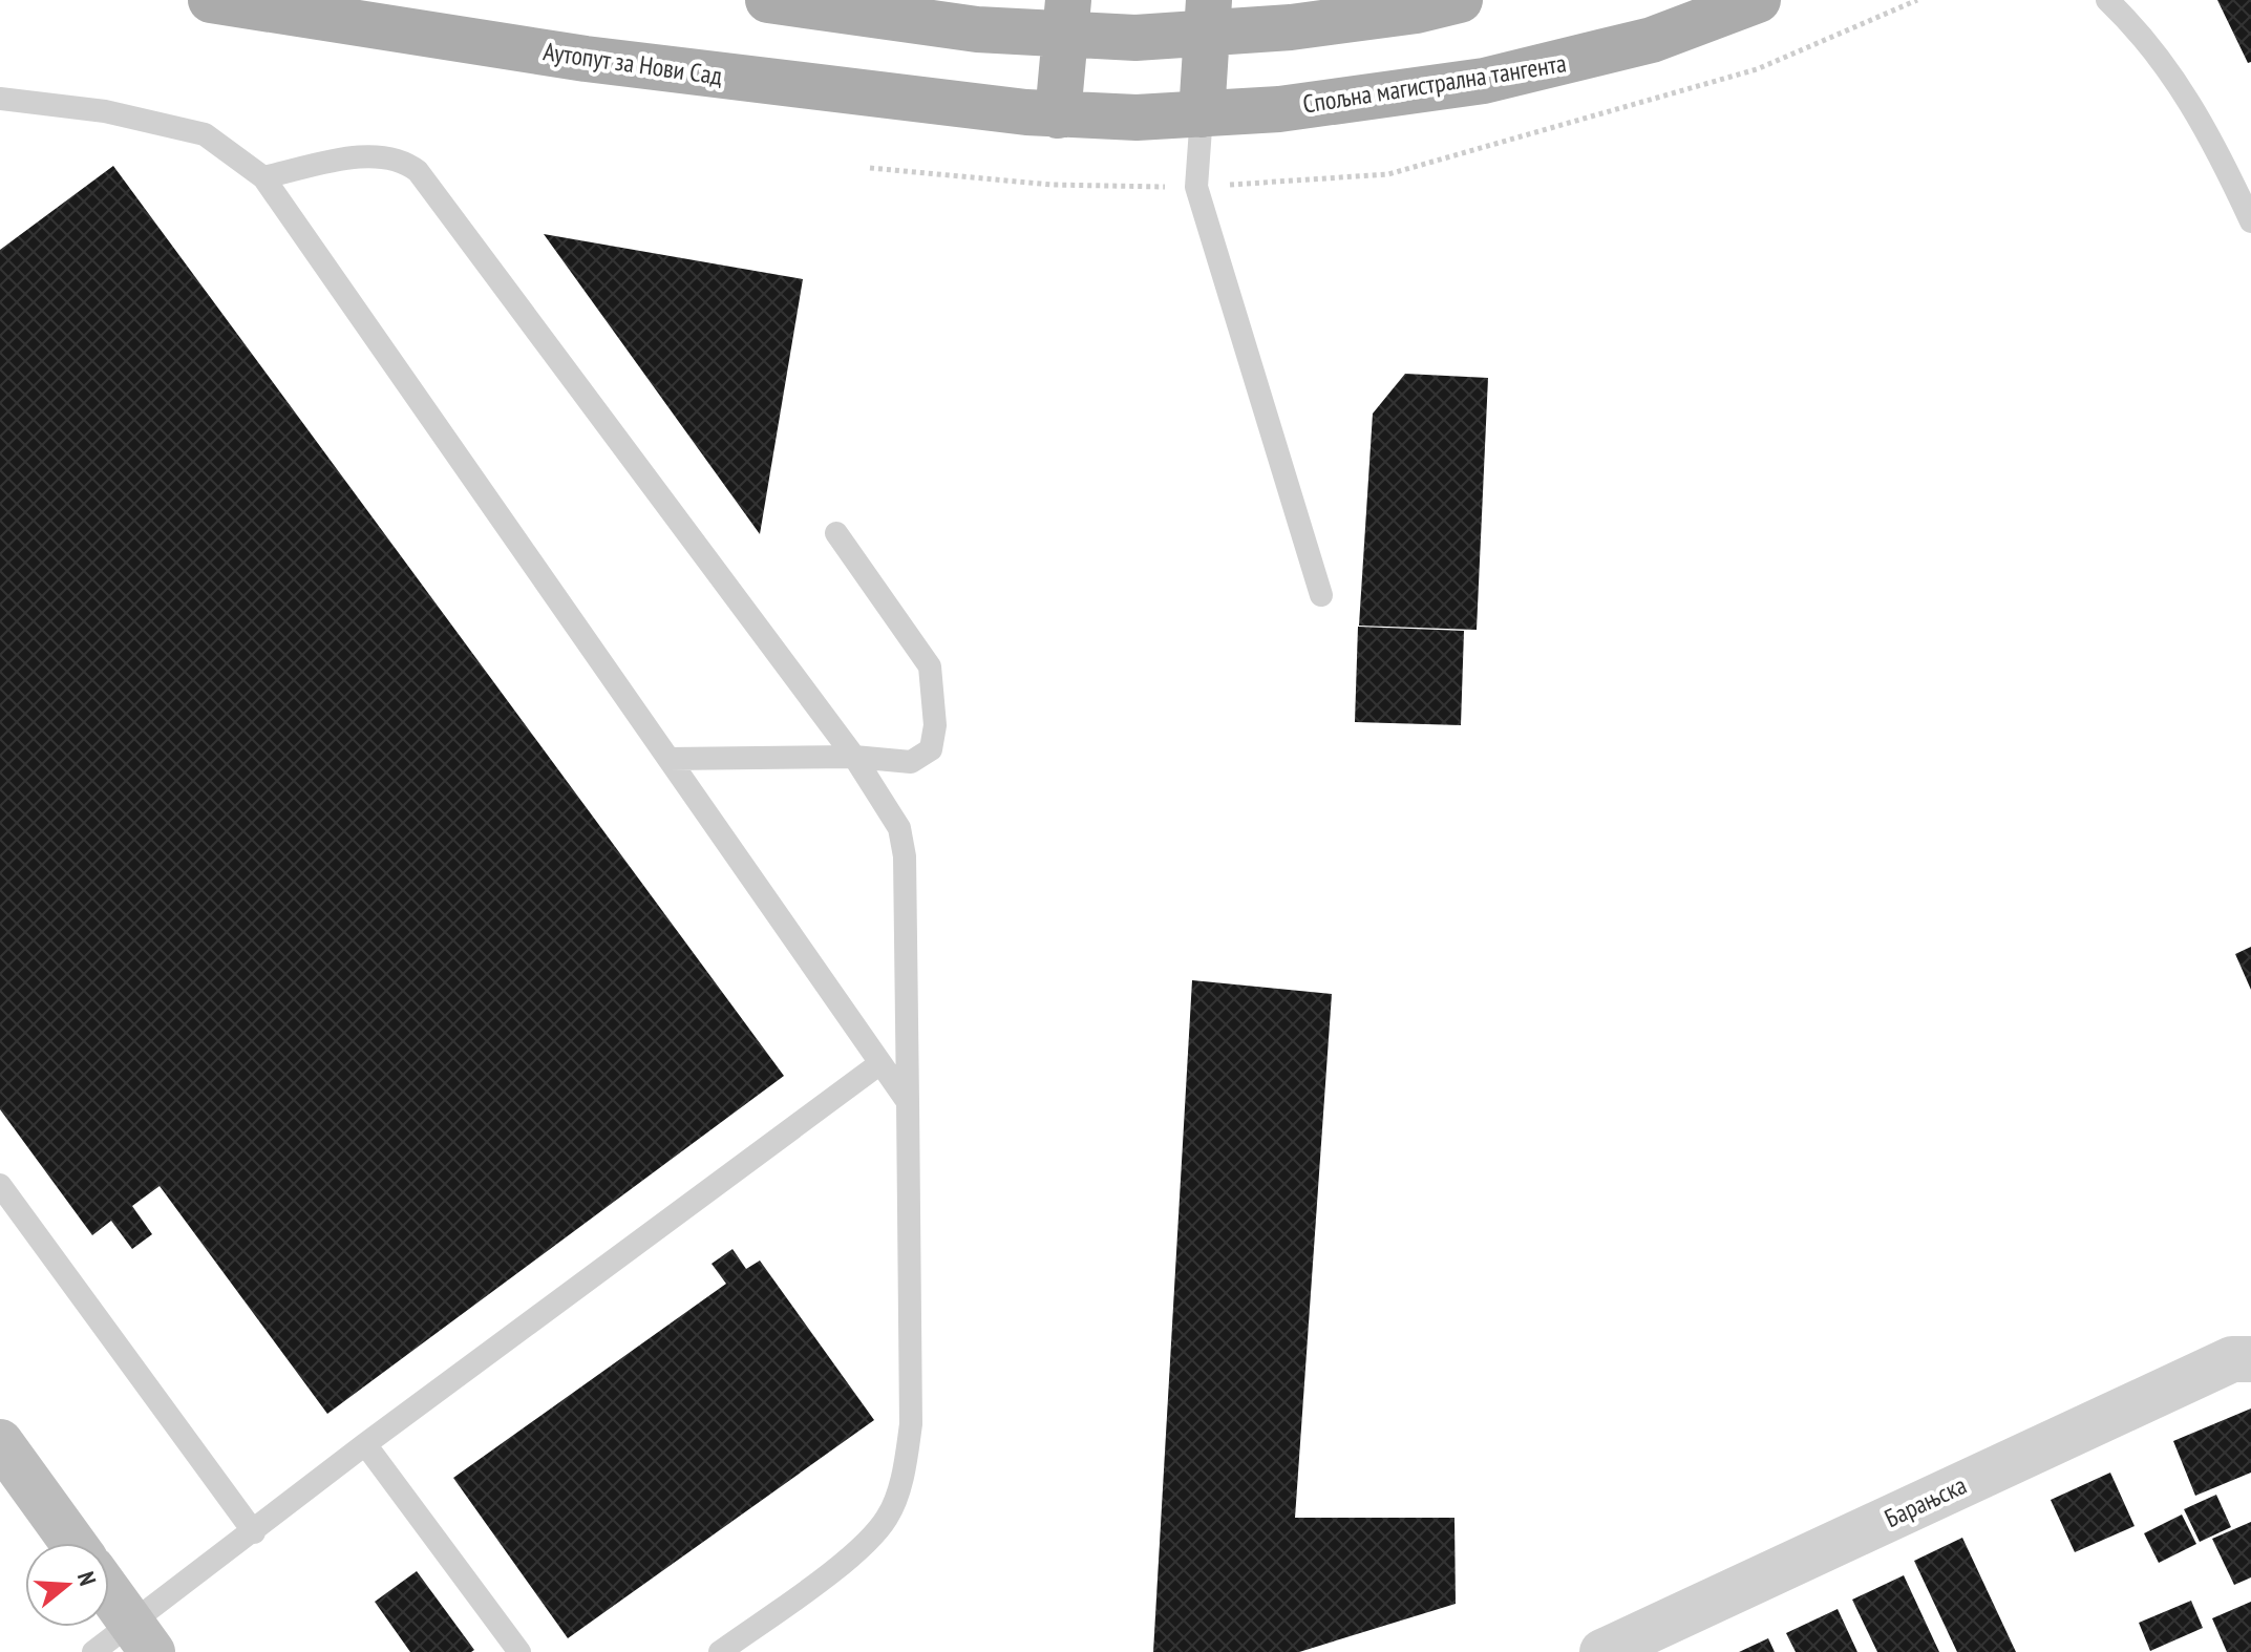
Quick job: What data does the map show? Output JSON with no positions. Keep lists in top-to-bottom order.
{
  "streets": {
    "main road": ["Аутопут за Нови Сад", "Спољна магистрална тангента"],
    "street": ["Барањска"]
  },
  "crossings": [
    ["Аутопут за Нови Сад", "Спољна магистрална тангента"]
  ],
  "north": "right"
}
